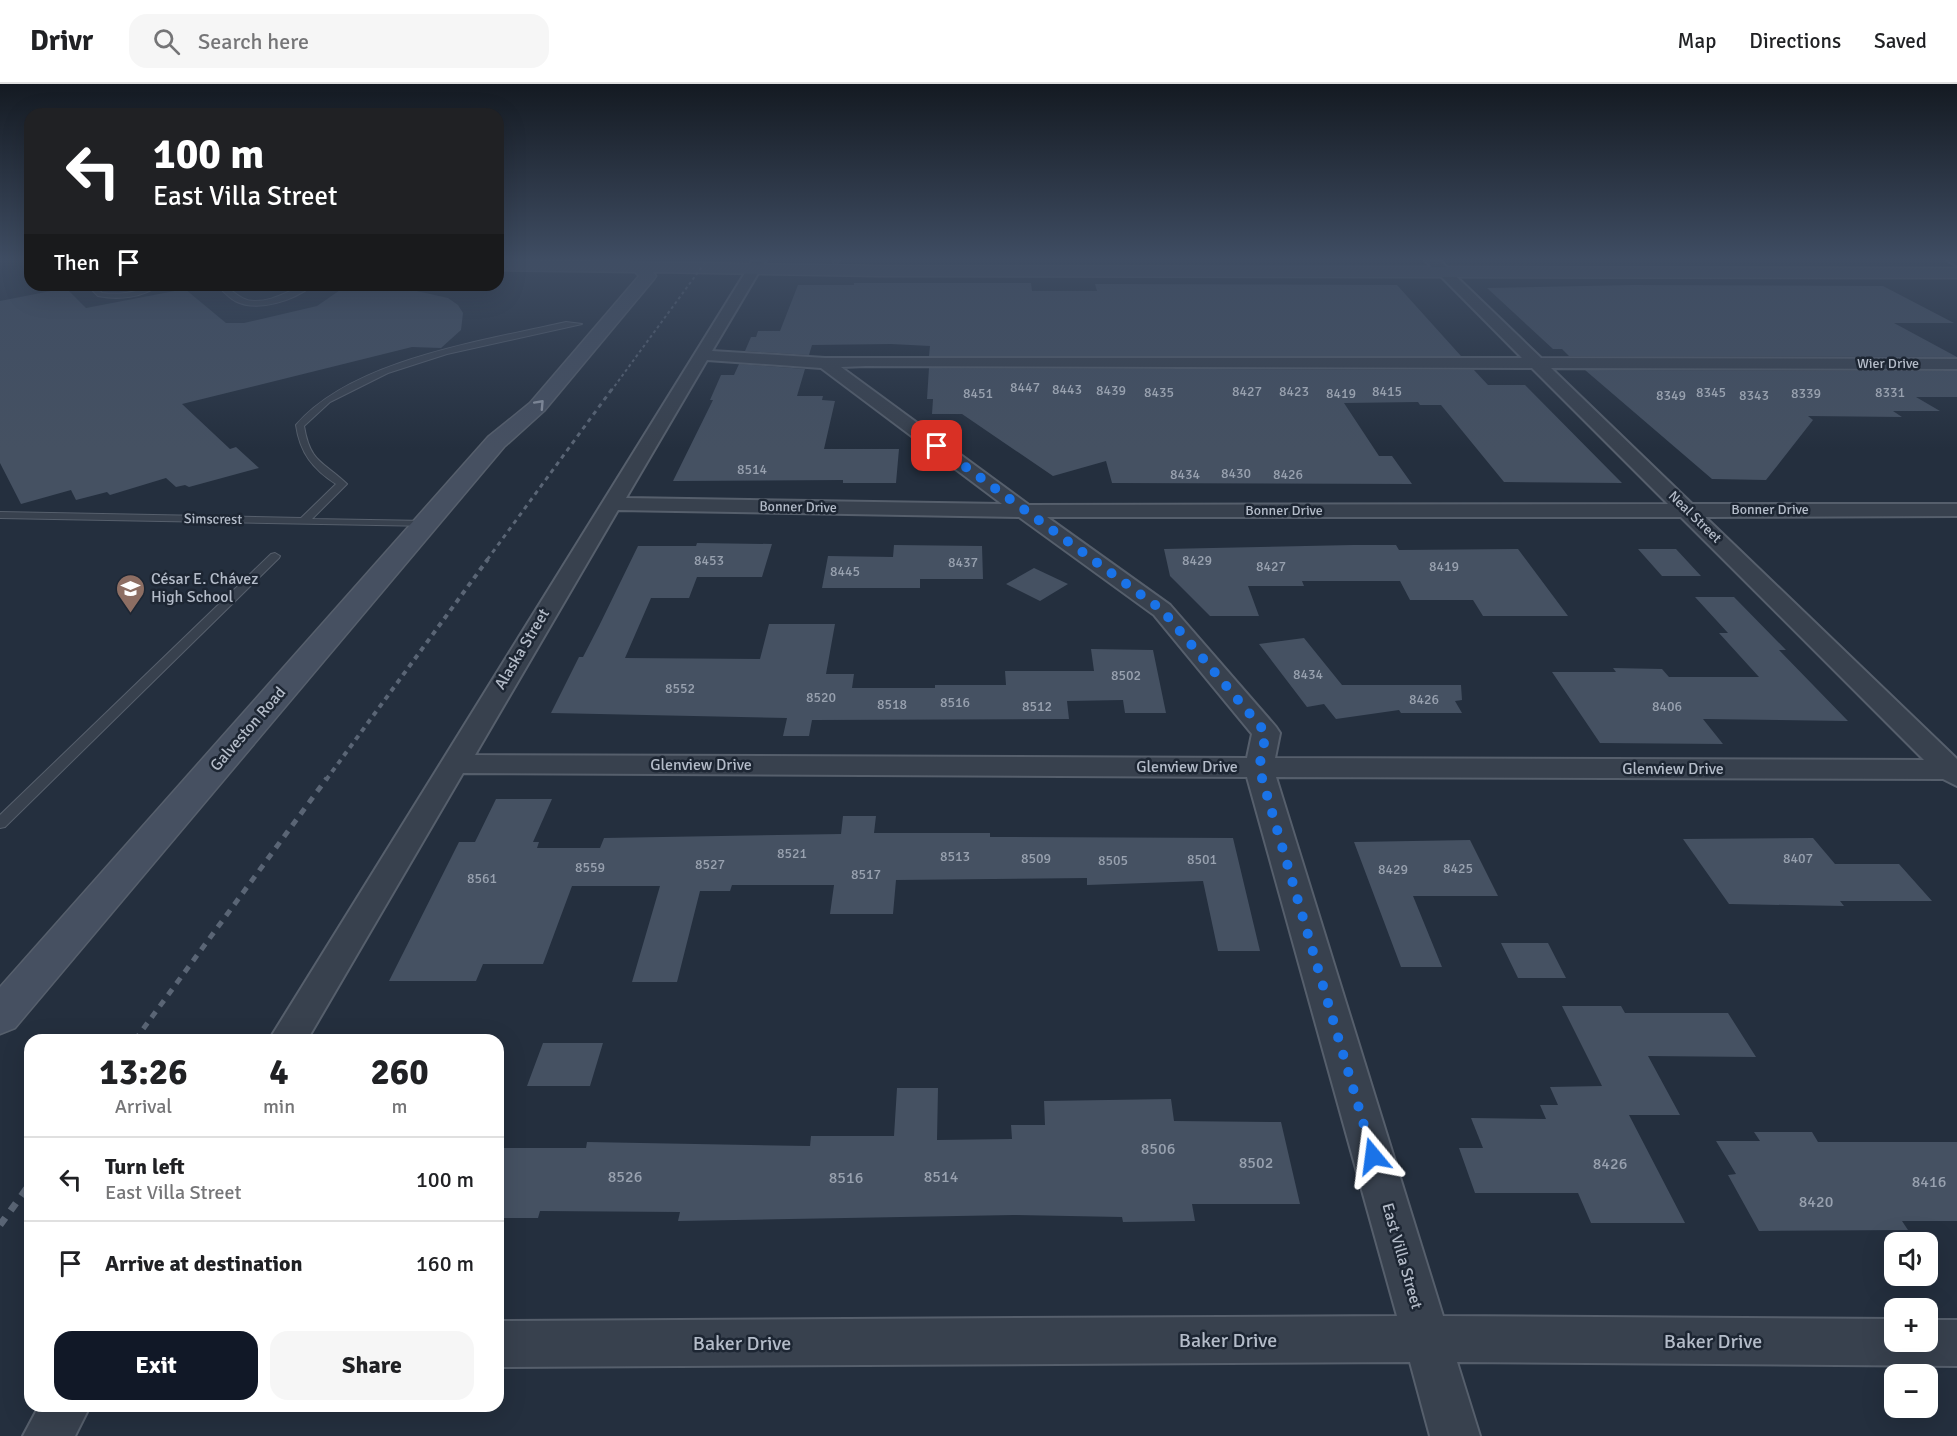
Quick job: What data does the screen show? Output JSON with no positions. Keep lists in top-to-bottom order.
{
  "streets": {
    "main road": ["Galveston Road"],
    "street": [
      "Wier Drive",
      "Bonner Drive",
      "Neal Street",
      "Alaska Street",
      "Glenview Drive",
      "East Villa Street",
      "Baker Drive"
    ],
    "lane": ["Simscrest"]
  },
  "crossings": [
    ["Wier Drive", "Neal Street"],
    ["Wier Drive", "Alaska Street"],
    ["Wier Drive", "East Villa Street"],
    ["Bonner Drive", "Neal Street"],
    ["Bonner Drive", "Alaska Street"],
    ["Bonner Drive", "East Villa Street"],
    ["Neal Street", "Glenview Drive"],
    ["Simscrest", "Galveston Road"],
    ["Alaska Street", "Glenview Drive"],
    ["Glenview Drive", "East Villa Street"],
    ["East Villa Street", "Baker Drive"]
  ],
  "places": {
    "school or university": ["César E. Chávez High School"]
  },
  "house_numbers": [
    "8447",
    "8443",
    "8439",
    "8427",
    "8423",
    "8415",
    "8435",
    "8345",
    "8331",
    "8451",
    "8419",
    "8339",
    "8349",
    "8343",
    "8514",
    "8430",
    "8434",
    "8426",
    "8453",
    "8429",
    "8437",
    "8427",
    "8419",
    "8445",
    "8434",
    "8502",
    "8552",
    "8520",
    "8426",
    "8516",
    "8518",
    "8512",
    "8406",
    "8521",
    "8513",
    "8509",
    "8407",
    "8501",
    "8505",
    "8527",
    "8559",
    "8425",
    "8429",
    "8517",
    "8561",
    "8506",
    "8502",
    "8426",
    "8526",
    "8514",
    "8516",
    "8416",
    "8420"
  ],
  "page": {
    "header": "Drivr",
    "search": "Search here",
    "nav": ["Map", "Directions", "Saved"],
    "turn": ["100 m", "East Villa Street"],
    "then": "Then",
    "eta": [
      "13:26",
      "Arrival",
      "4",
      "min",
      "260",
      "m"
    ],
    "list": [
      {
        "name": "Turn left",
        "note": "East Villa Street",
        "value": "100 m"
      },
      {
        "name": "Arrive at destination",
        "value": "160 m"
      }
    ],
    "map_buttons": ["+", "−"],
    "buttons": ["Exit", "Share"]
  }
}
